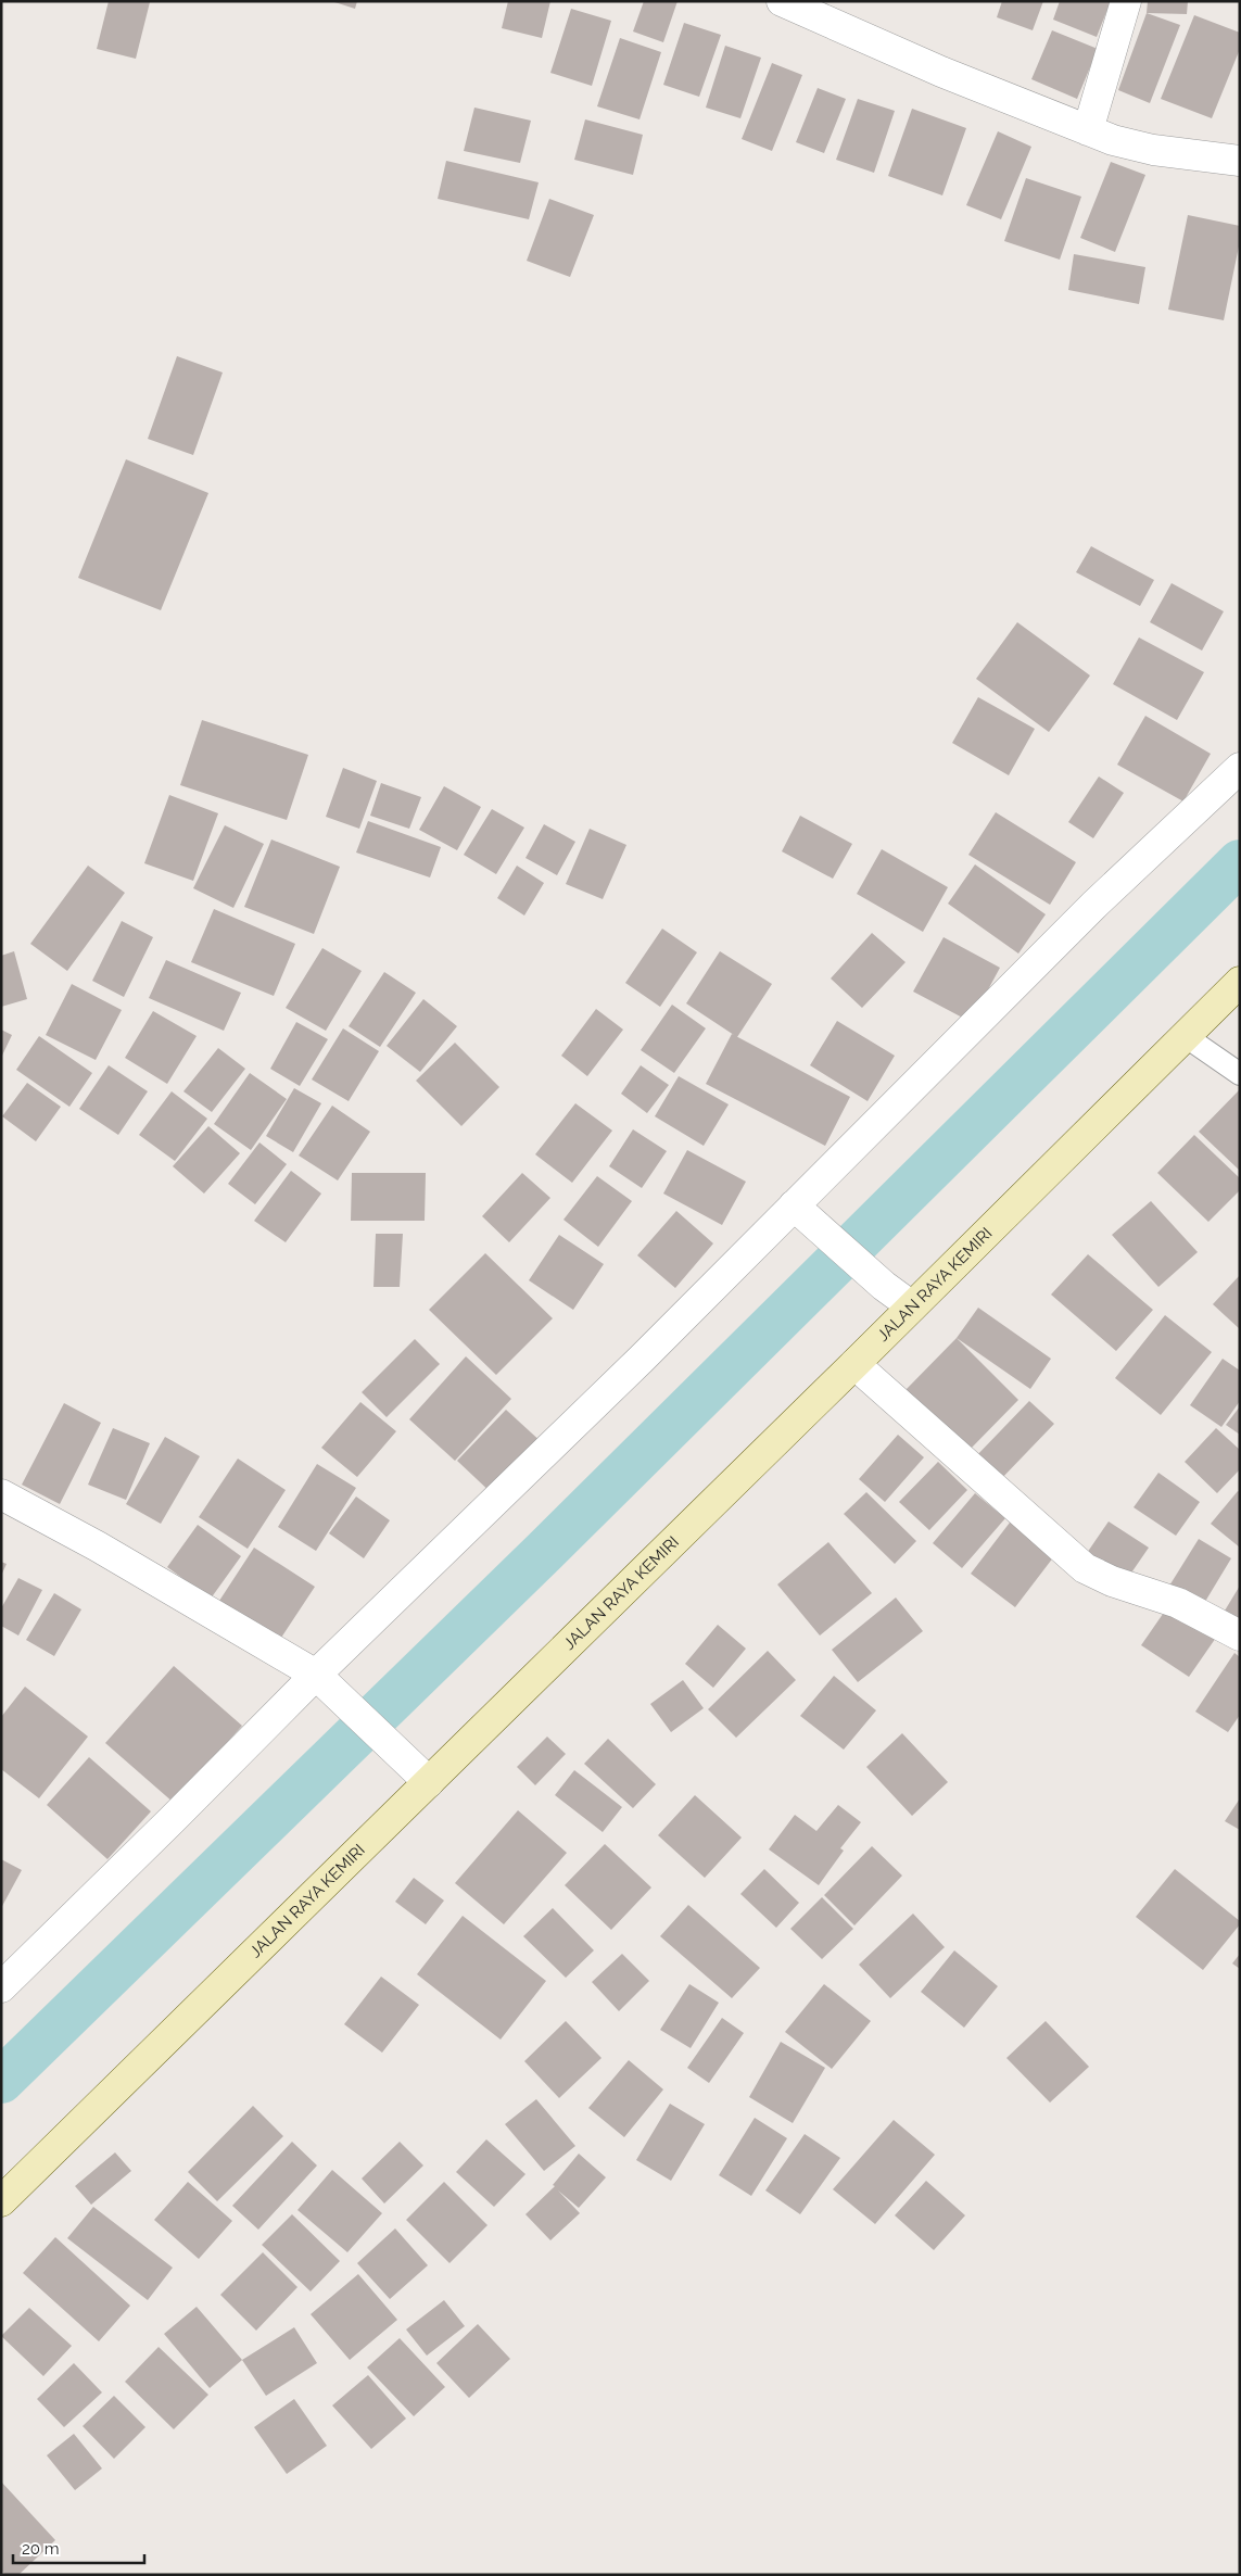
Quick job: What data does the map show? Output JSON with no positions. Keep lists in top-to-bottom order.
{
  "streets": {
    "main road": ["JALAN RAYA KEMIRI"]
  },
  "scale_bar": "20 m"
}
